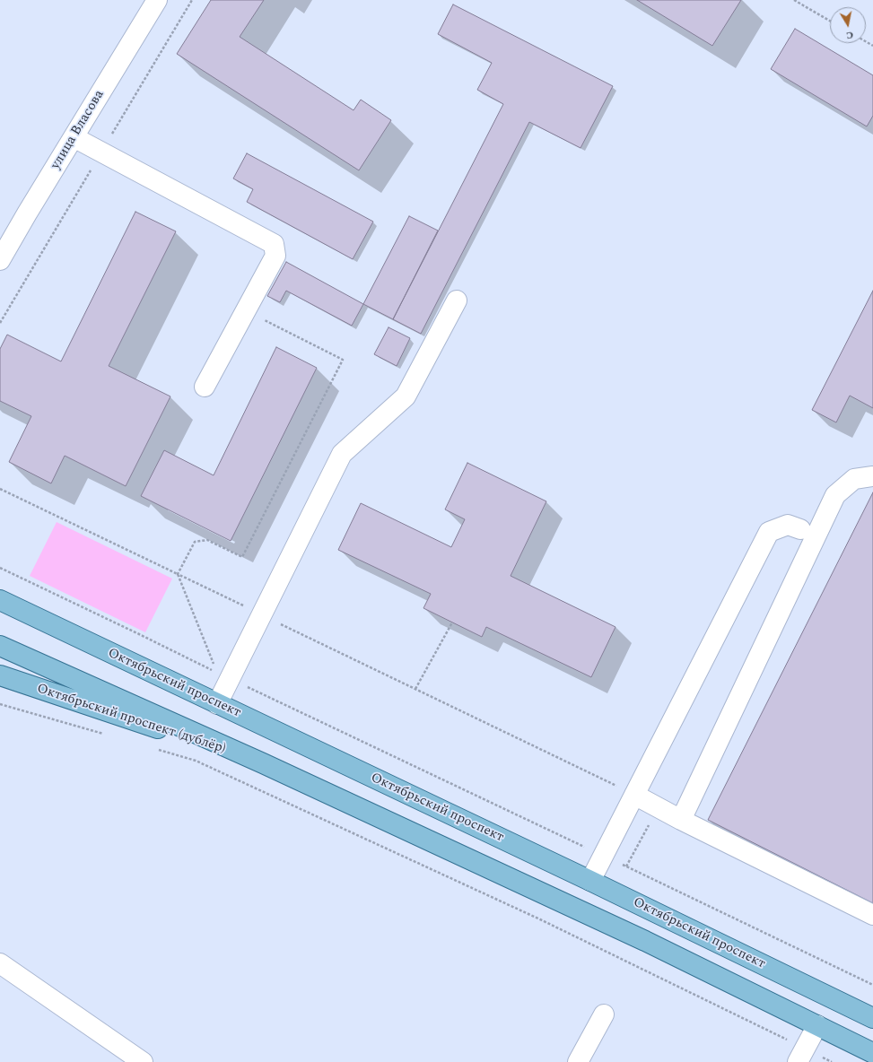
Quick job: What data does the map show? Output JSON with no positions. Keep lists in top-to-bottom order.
{
  "streets": {
    "main road": ["Октябрьский проспект", "Октябрьский проспект (дублёр)"],
    "street": ["улица Власова"]
  },
  "north": "bottom"
}
